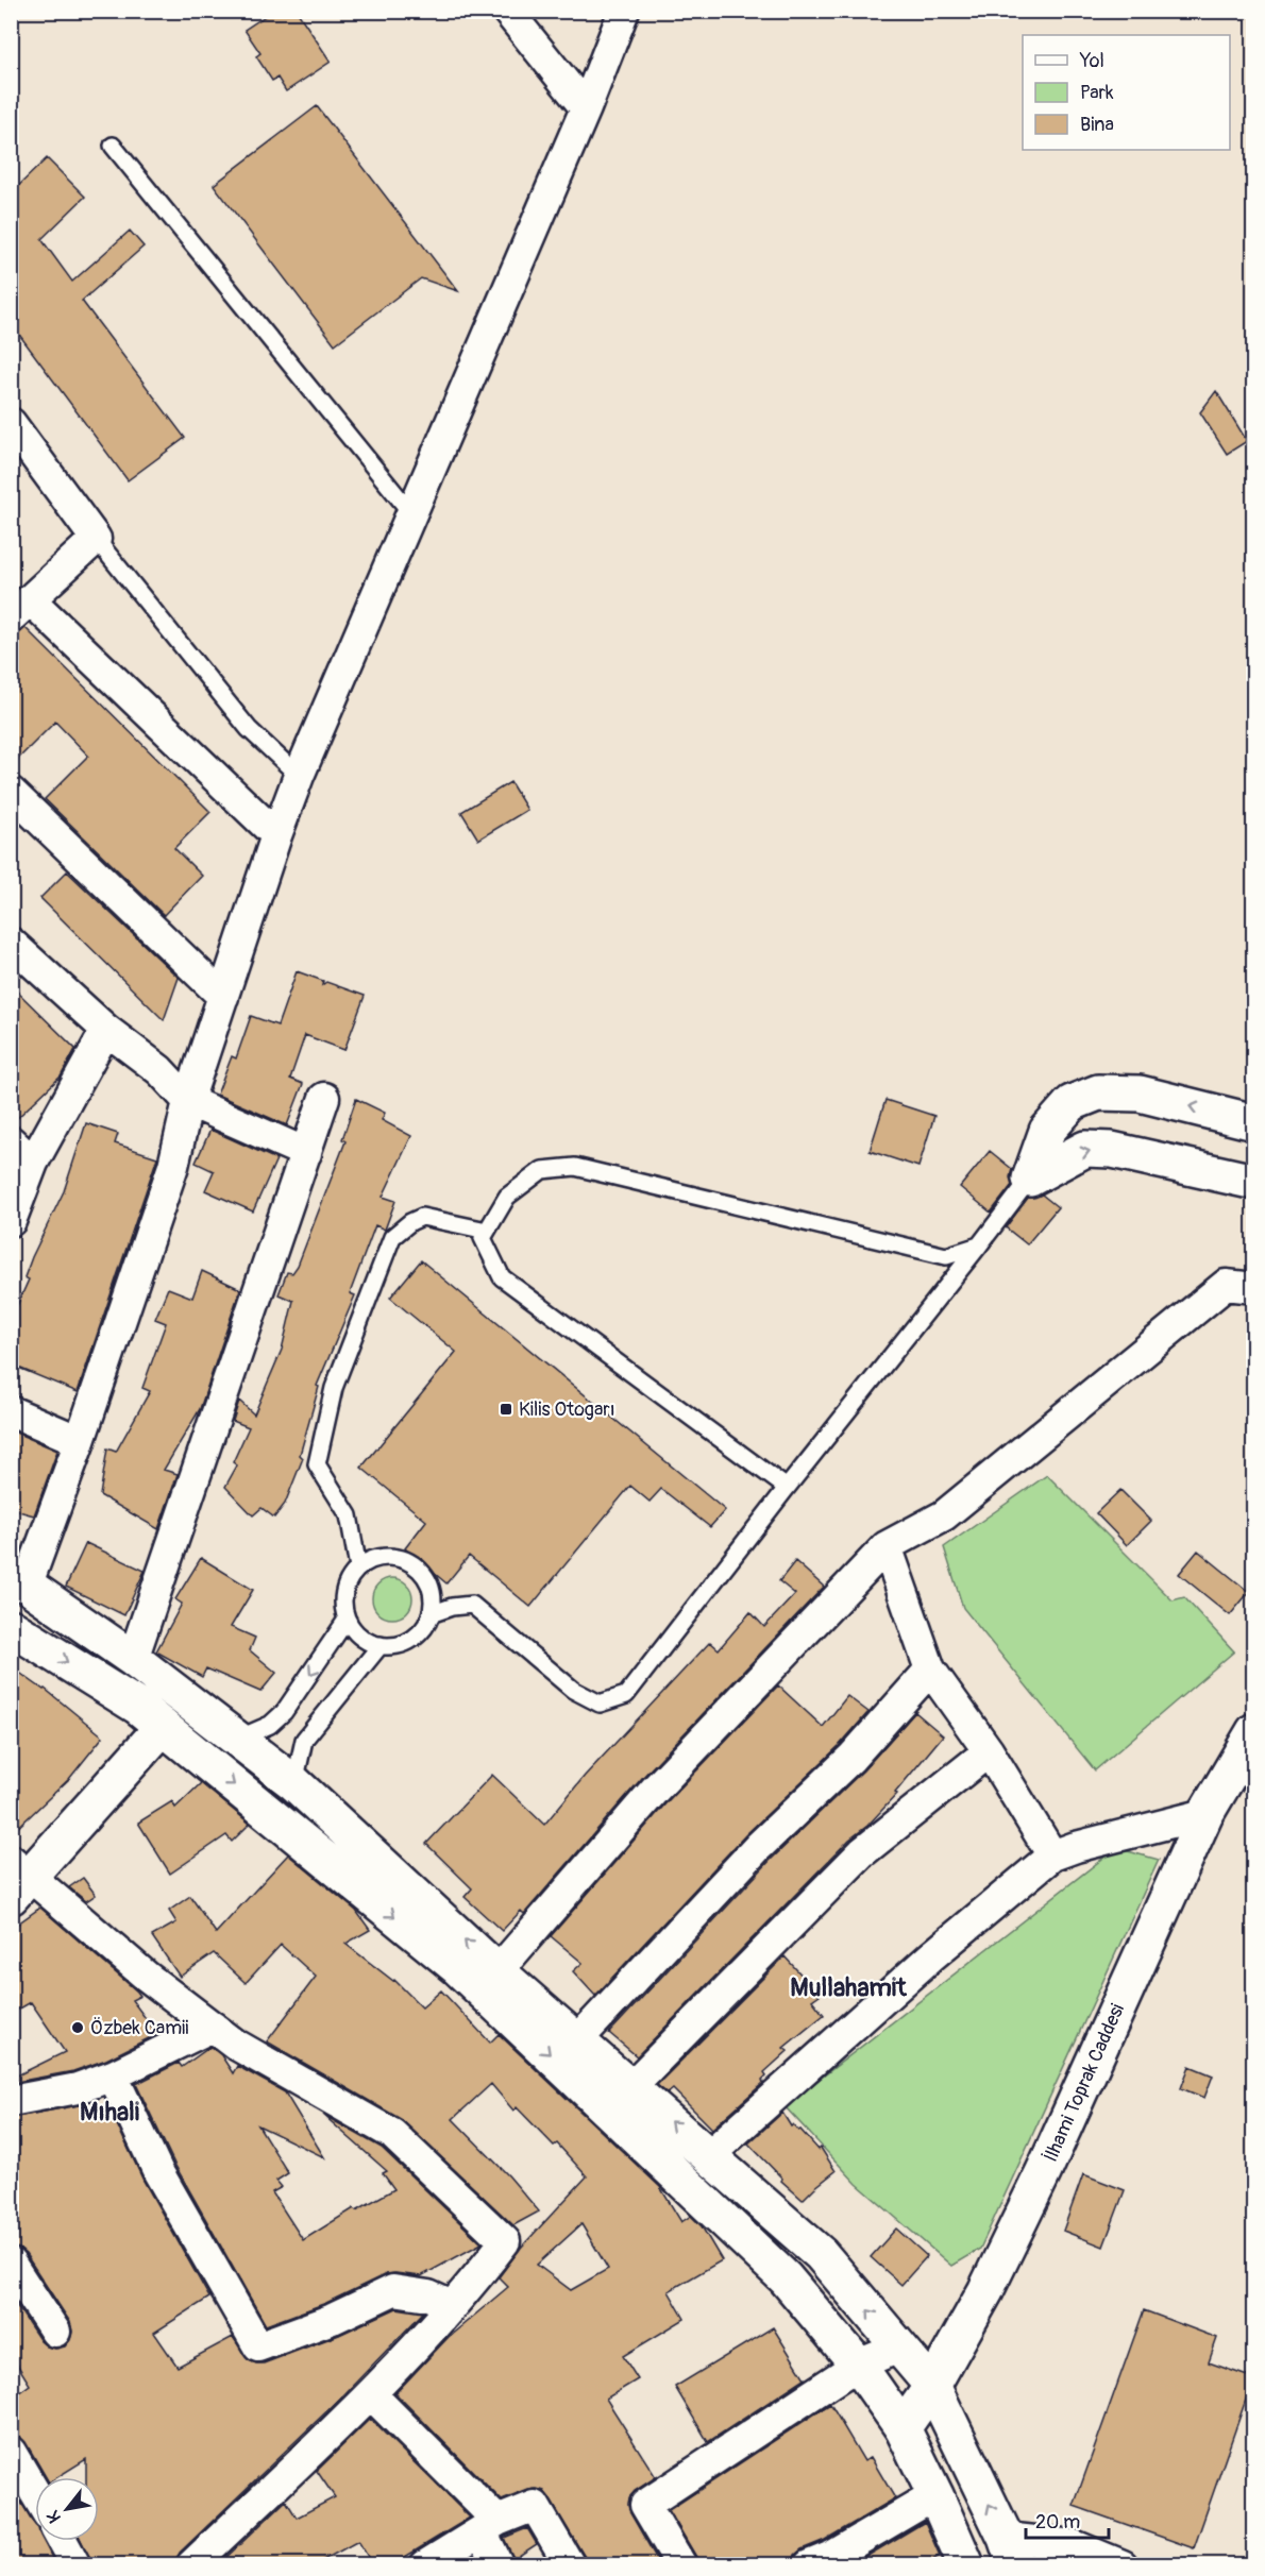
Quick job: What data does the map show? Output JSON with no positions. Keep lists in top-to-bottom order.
{
  "streets": {
    "main road": ["İlhami Toprak Caddesi"]
  },
  "districts": ["Mullahamit", "Mıhali"],
  "places": {
    "transit": ["Kilis Otogarı"],
    "other": ["Özbek Camii"]
  },
  "legend": ["Yol", "Park", "Bina"],
  "scale_bar": "20 m",
  "north": "bottom left"
}
